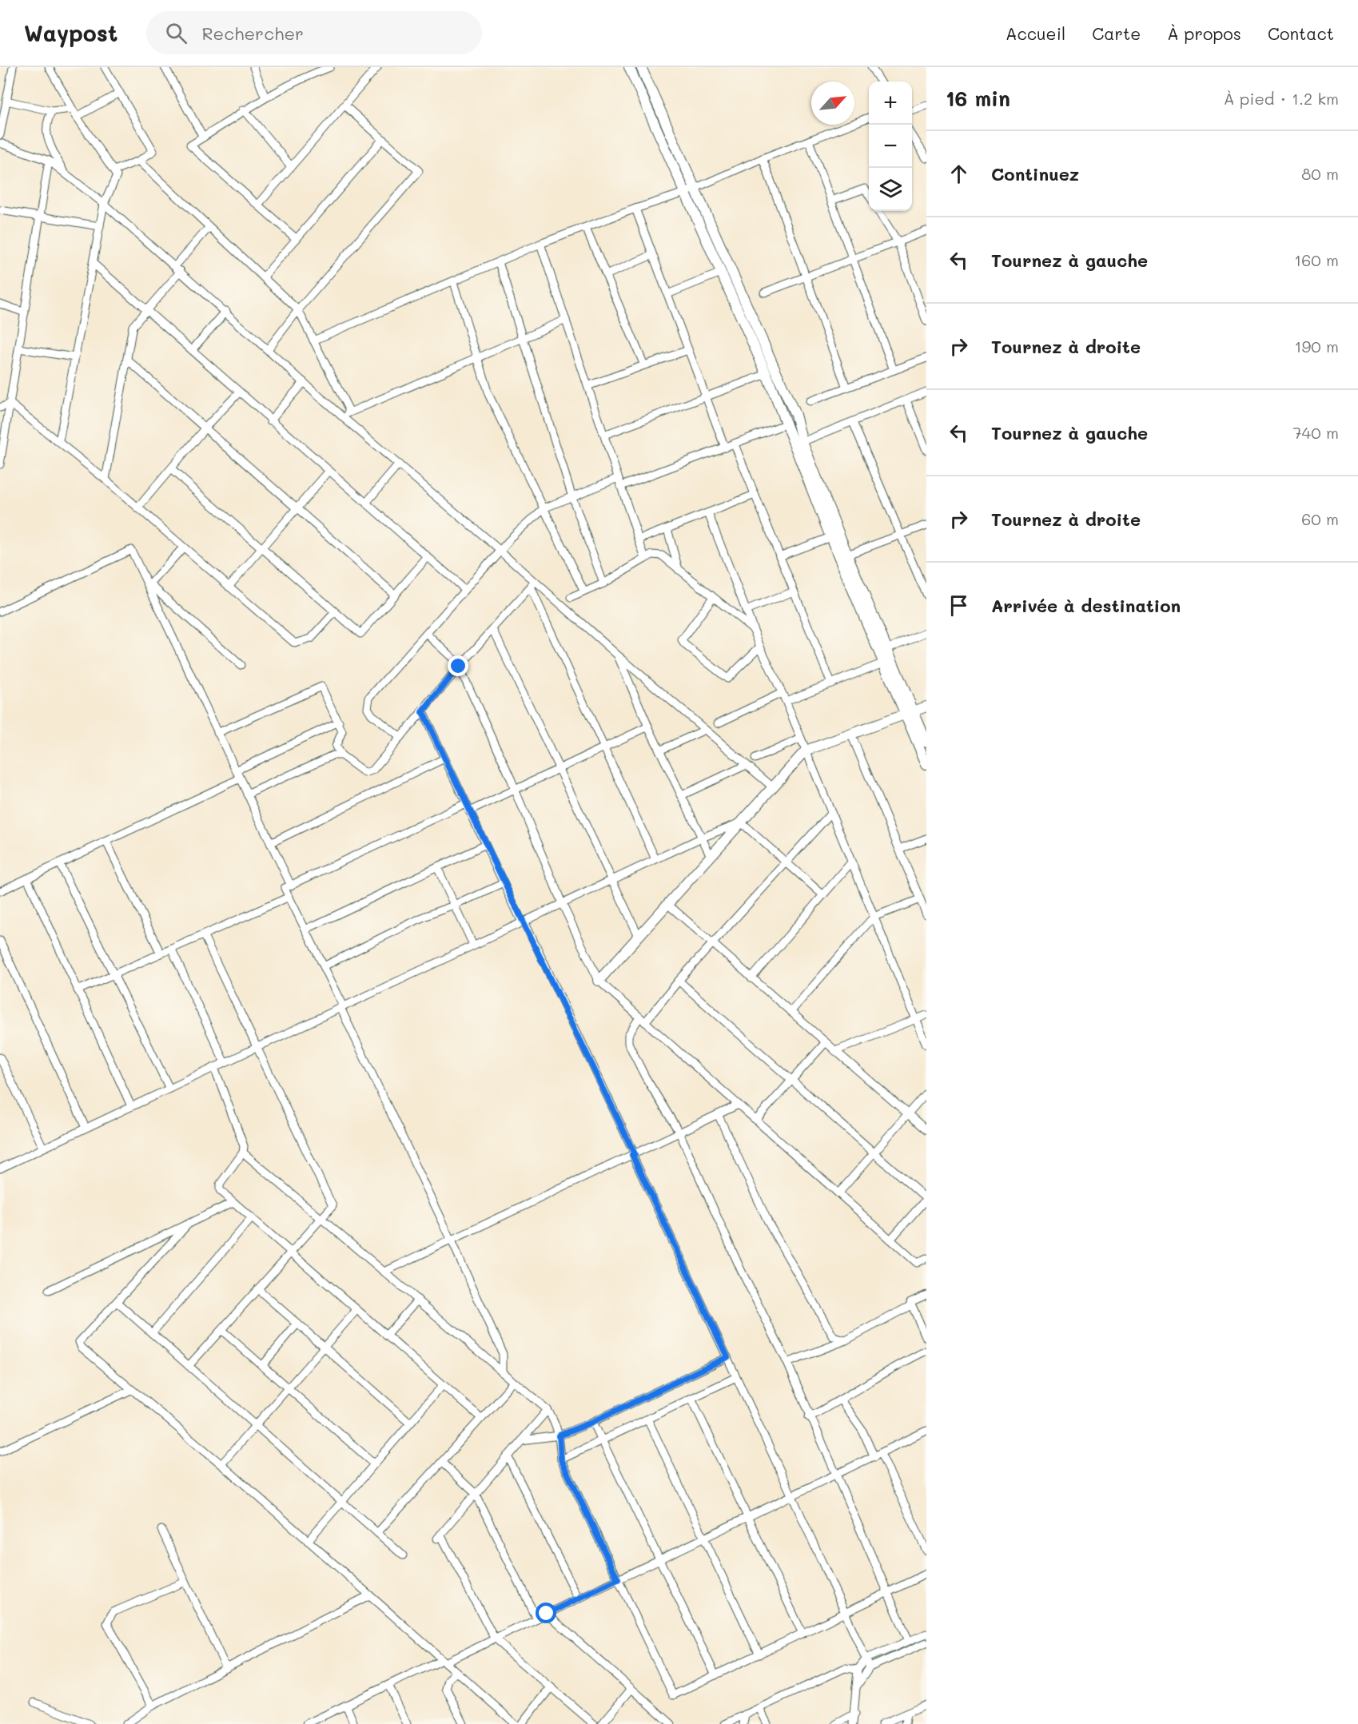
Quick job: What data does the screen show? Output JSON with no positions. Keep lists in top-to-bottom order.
{
  "north": "top right",
  "page": {
    "header": "Waypost",
    "search": "Rechercher",
    "nav": [
      "Accueil",
      "Carte",
      "À propos",
      "Contact"
    ],
    "heading": ["16 min", "À pied · 1.2 km"],
    "map_buttons": ["+", "−"],
    "list": [
      ["Continuez", "80 m"],
      ["Tournez à gauche", "160 m"],
      ["Tournez à droite", "190 m"],
      ["Tournez à gauche", "740 m"],
      ["Tournez à droite", "60 m"],
      "Arrivée à destination"
    ]
  }
}
